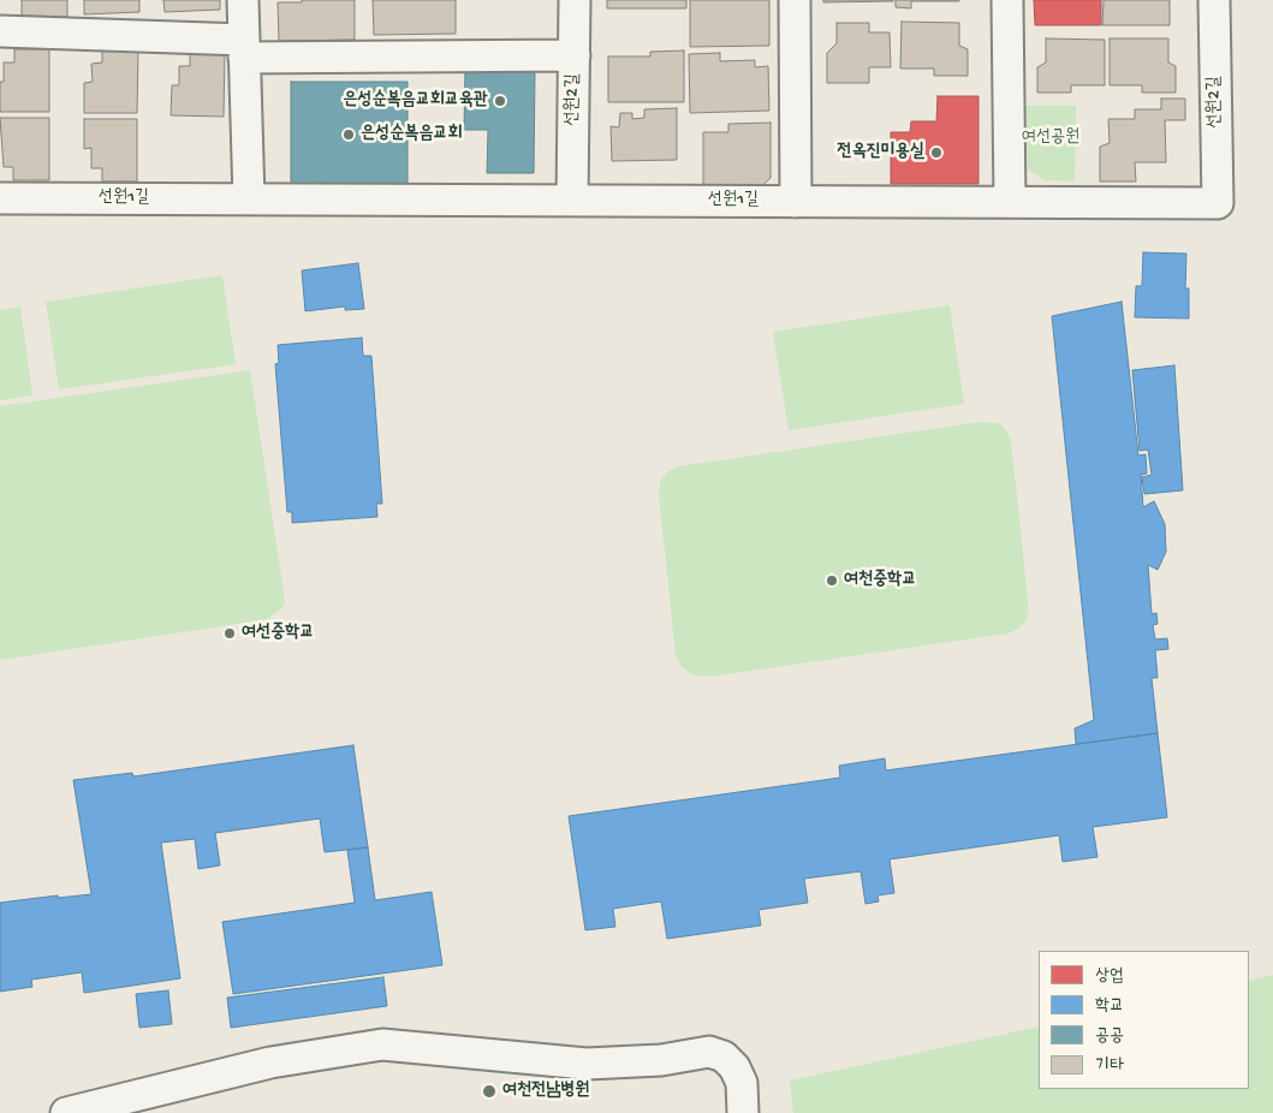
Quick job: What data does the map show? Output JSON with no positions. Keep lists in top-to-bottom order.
{
  "streets": {
    "street": ["선원2길", "선원1길"]
  },
  "crossings": [
    ["선원2길", "선원1길"]
  ],
  "parks": ["여선공원"],
  "places": [
    "은성순복음교회교육관",
    "은성순복음교회",
    "전옥진미용실",
    "여천중학교",
    "여선중학교",
    "여천전남병원"
  ],
  "legend": [
    "상업",
    "학교",
    "공공",
    "기타"
  ]
}
